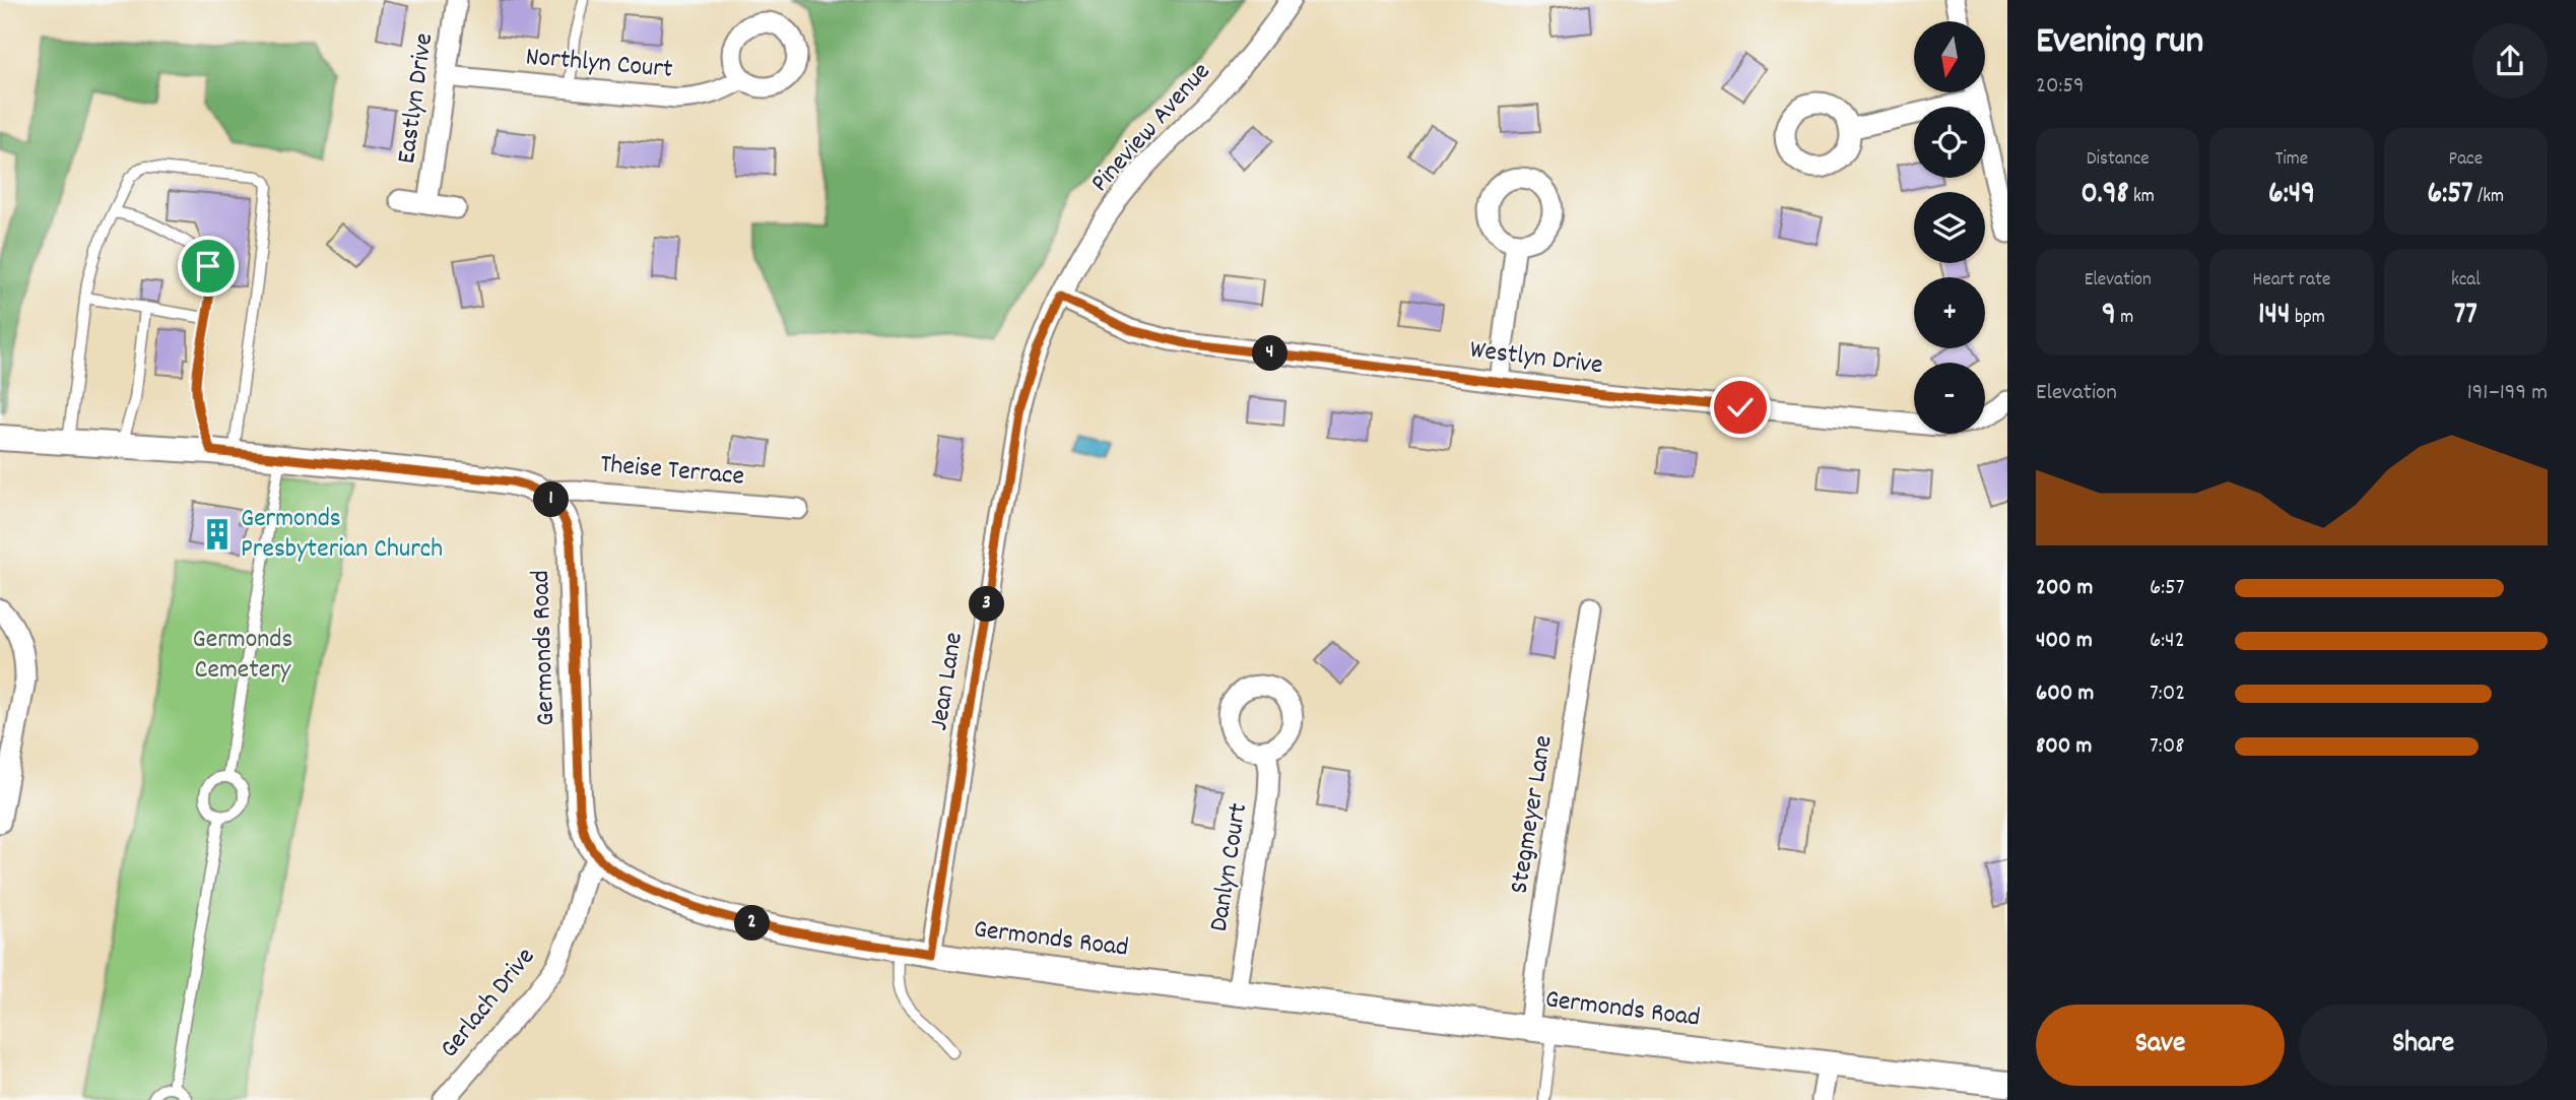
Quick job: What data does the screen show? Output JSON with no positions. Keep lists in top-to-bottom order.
{
  "streets": {
    "street": [
      "Northlyn Court",
      "Eastlyn Drive",
      "Pineview Avenue",
      "Westlyn Drive",
      "Theise Terrace",
      "Germonds Road",
      "Jean Lane",
      "Stegmeyer Lane",
      "Danlyn Court",
      "Gerlach Drive"
    ]
  },
  "crossings": [
    ["Northlyn Court", "Eastlyn Drive"],
    ["Pineview Avenue", "Westlyn Drive"],
    ["Pineview Avenue", "Jean Lane"],
    ["Westlyn Drive", "Jean Lane"],
    ["Theise Terrace", "Germonds Road"],
    ["Germonds Road", "Jean Lane"],
    ["Germonds Road", "Stegmeyer Lane"],
    ["Germonds Road", "Danlyn Court"],
    ["Germonds Road", "Gerlach Drive"]
  ],
  "parks": ["Germonds Cemetery"],
  "places": {
    "building": ["Germonds Presbyterian Church"]
  },
  "north": "bottom",
  "page": {
    "heading": ["Evening run", "20:59"],
    "map_buttons": ["+", "−"],
    "stats": [
      ["Distance", "0.98 km"],
      ["Time", "6:49"],
      ["Pace", "6:57 /km"],
      ["Elevation", "9 m"],
      ["Heart rate", "144 bpm"],
      ["kcal", "77"]
    ],
    "pins": [
      "4",
      "1",
      "3",
      "2"
    ],
    "chart": ["Elevation", "191–199 m"],
    "list": [
      {
        "name": "200 m",
        "note": "6:57"
      },
      {
        "name": "400 m",
        "note": "6:42"
      },
      {
        "name": "600 m",
        "note": "7:02"
      },
      {
        "name": "800 m",
        "note": "7:08"
      }
    ],
    "buttons": ["Save", "Share"]
  }
}
